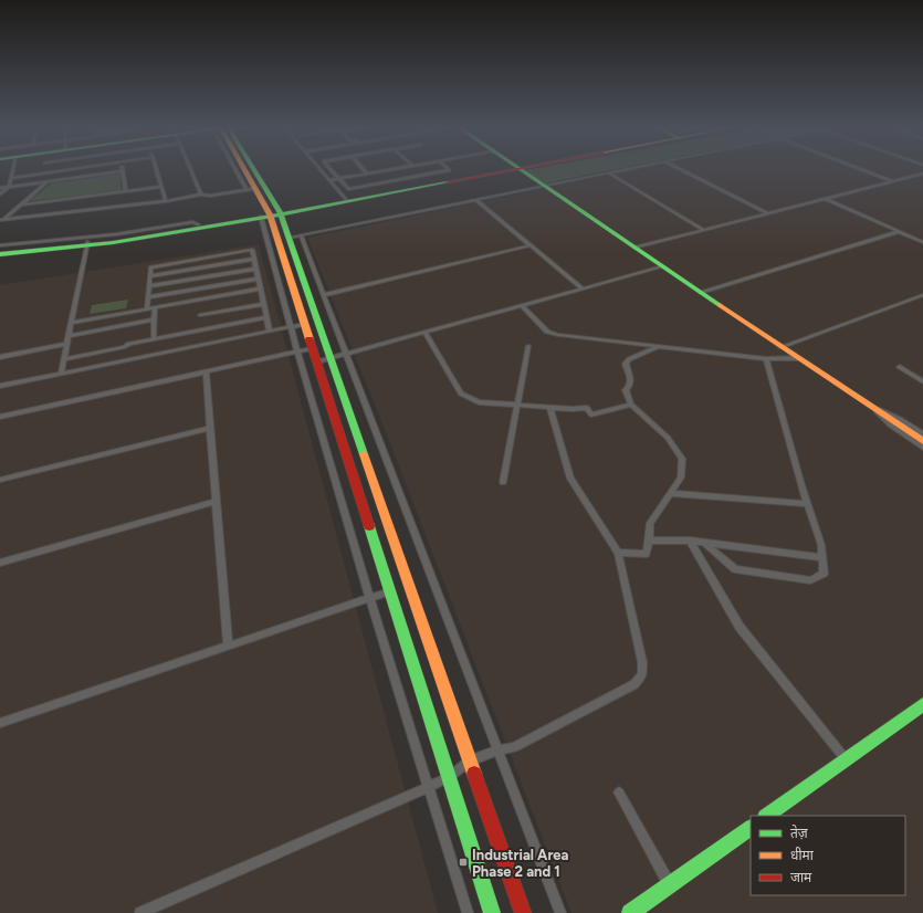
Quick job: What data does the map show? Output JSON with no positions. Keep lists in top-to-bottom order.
{
  "places": {
    "transit": ["Industrial Area Phase 2 and 1"]
  },
  "legend": ["तेज़", "धीमा", "जाम"]
}
